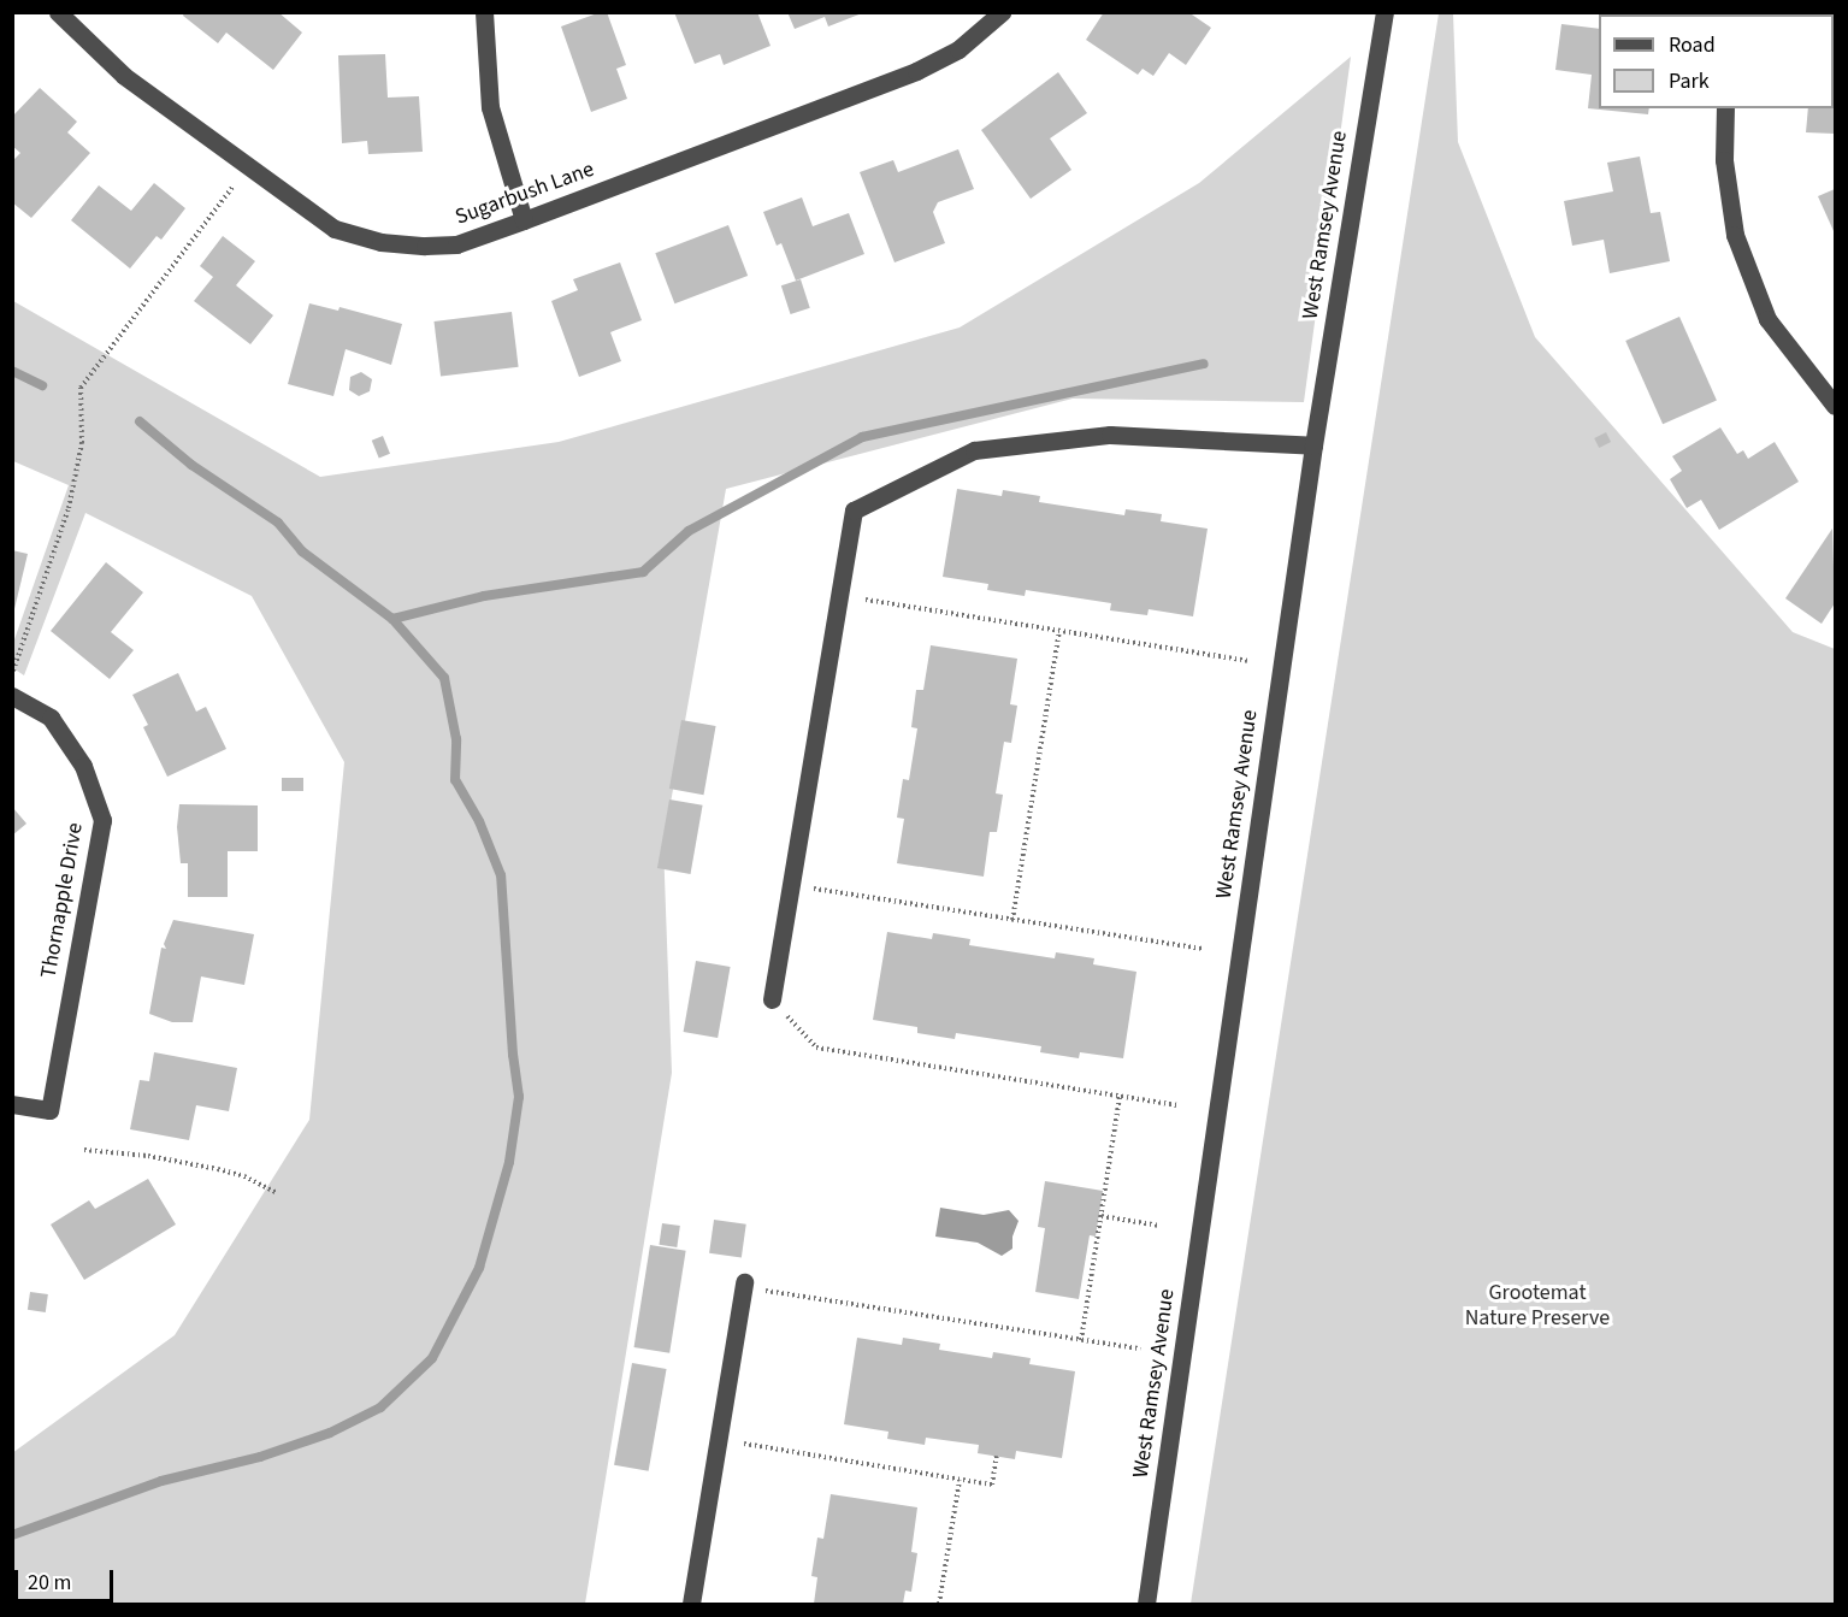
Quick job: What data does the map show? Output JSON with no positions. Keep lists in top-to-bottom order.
{
  "streets": {
    "street": ["Sugarbush Lane", "West Ramsey Avenue", "Thornapple Drive"]
  },
  "parks": ["Grootemat Nature Preserve"],
  "legend": ["Road", "Park"],
  "scale_bar": "20 m"
}
